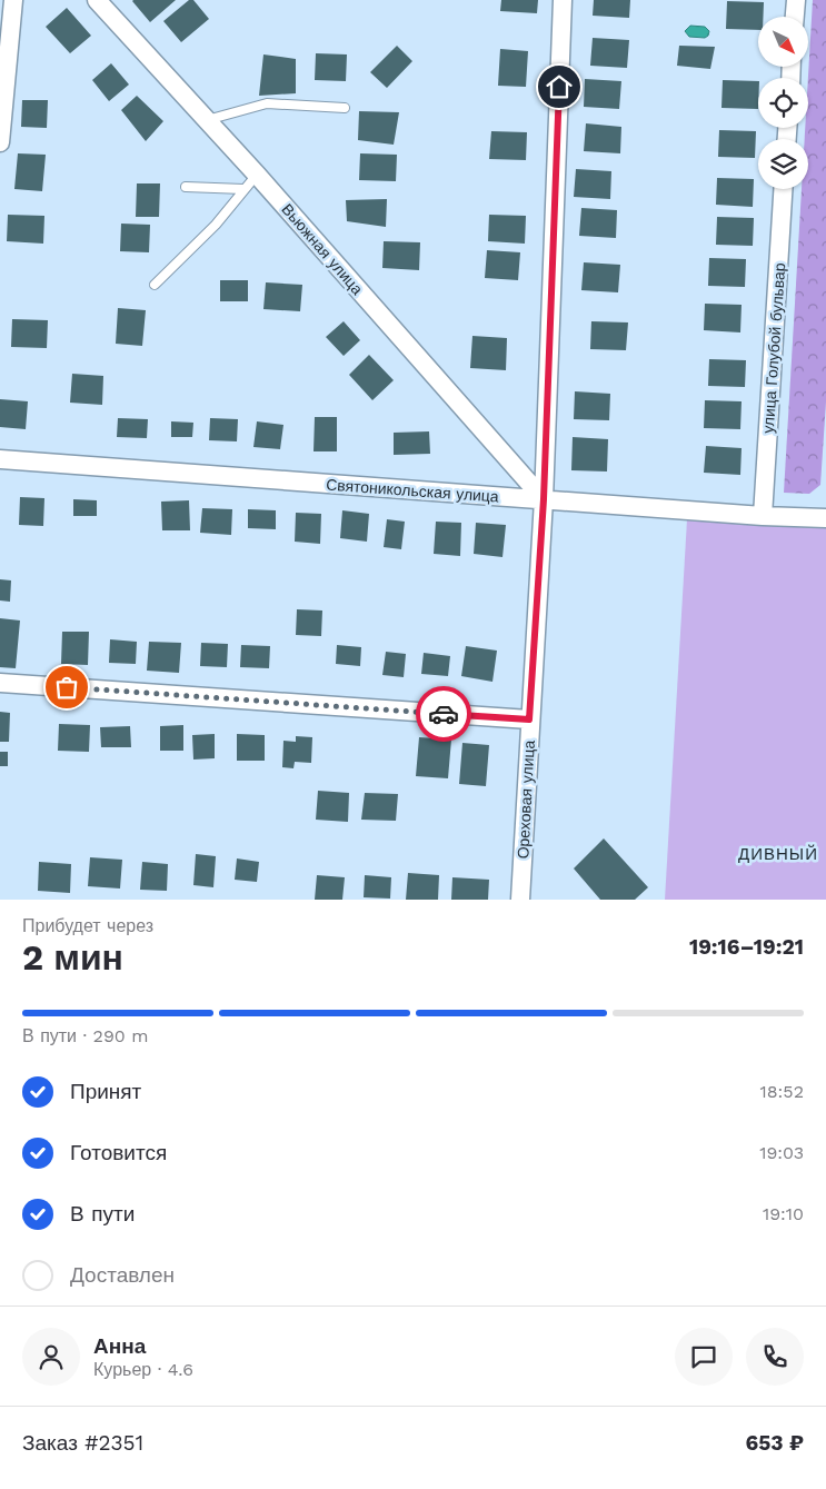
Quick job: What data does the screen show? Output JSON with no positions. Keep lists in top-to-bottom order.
{
  "streets": {
    "street": [
      "Вьюжная улица",
      "улица Голубой бульвар",
      "Святоникольская улица",
      "Ореховая улица"
    ]
  },
  "crossings": [
    ["Вьюжная улица", "Святоникольская улица"],
    ["Вьюжная улица", "Ореховая улица"],
    ["улица Голубой бульвар", "Святоникольская улица"],
    ["Святоникольская улица", "Ореховая улица"]
  ],
  "districts": ["ДИВНЫЙ"],
  "north": "bottom right",
  "page": {
    "heading": ["2 мин", "Прибудет через", "19:16–19:21"],
    "panel": [
      "Анна",
      "Курьер · 4.6",
      "Заказ #2351",
      "653 ₽"
    ],
    "bar": "В пути · 290 m",
    "list": [
      ["Принят", "18:52"],
      ["Готовится", "19:03"],
      ["В пути", "19:10"],
      "Доставлен"
    ]
  }
}
